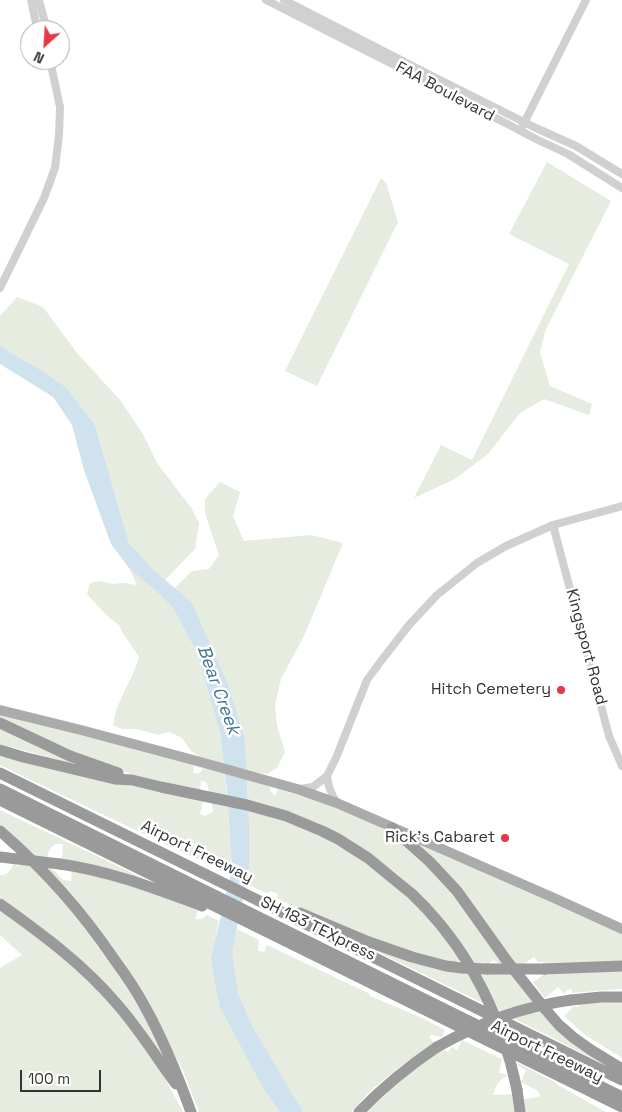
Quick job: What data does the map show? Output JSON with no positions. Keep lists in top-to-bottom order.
{
  "streets": {
    "highway": ["Airport Freeway", "SH 183 TEXpress"],
    "street": ["FAA Boulevard", "Kingsport Road"]
  },
  "crossings": [
    ["Airport Freeway", "SH 183 TEXpress"]
  ],
  "water": ["Bear Creek"],
  "places": ["Hitch Cemetery", "Rick's Cabaret"],
  "scale_bar": "100 m",
  "north": "bottom left"
}
